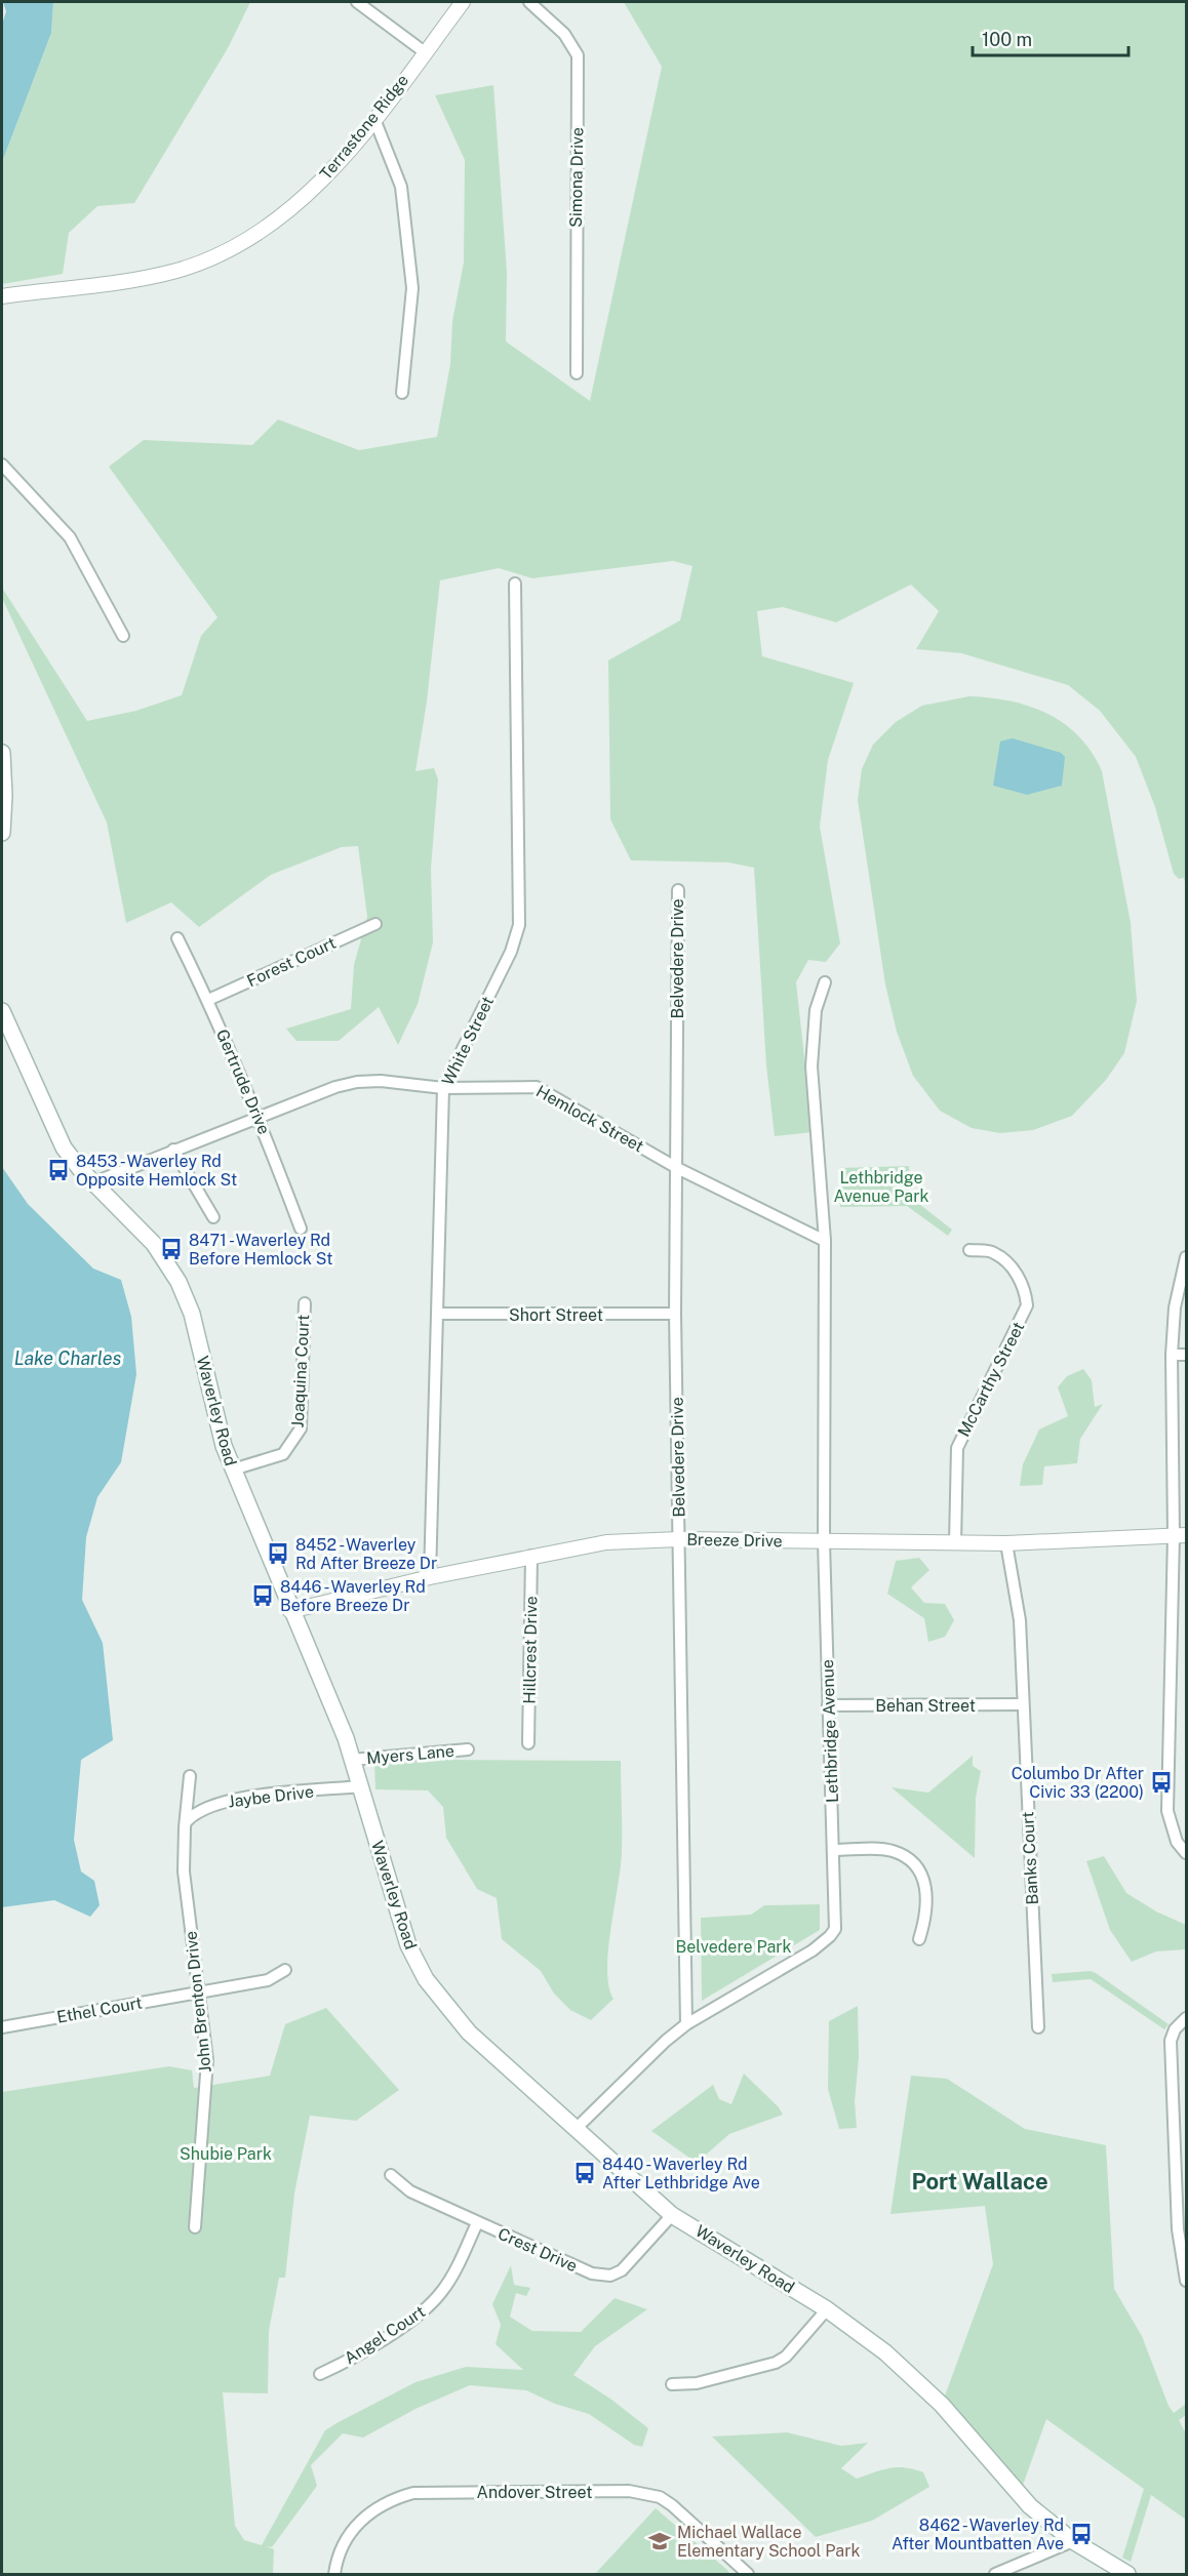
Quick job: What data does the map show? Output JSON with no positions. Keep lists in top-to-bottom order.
{
  "streets": {
    "main road": ["Waverley Road"],
    "street": [
      "Terrastone Ridge",
      "Simona Drive",
      "Belvedere Drive",
      "Forest Court",
      "White Street",
      "Gertrude Drive",
      "Hemlock Street",
      "Short Street",
      "Joaquina Court",
      "McCarthy Street",
      "Breeze Drive",
      "Hillcrest Drive",
      "Behan Street",
      "Lethbridge Avenue",
      "Myers Lane",
      "Jaybe Drive",
      "Banks Court",
      "John Brenton Drive",
      "Ethel Court",
      "Crest Drive",
      "Angel Court",
      "Andover Street"
    ]
  },
  "crossings": [
    ["Belvedere Drive", "Hemlock Street"],
    ["Belvedere Drive", "Short Street"],
    ["Belvedere Drive", "Breeze Drive"],
    ["Belvedere Drive", "Lethbridge Avenue"],
    ["Forest Court", "Gertrude Drive"],
    ["White Street", "Hemlock Street"],
    ["White Street", "Short Street"],
    ["White Street", "Breeze Drive"],
    ["Gertrude Drive", "Hemlock Street"],
    ["Hemlock Street", "Waverley Road"],
    ["Hemlock Street", "Lethbridge Avenue"],
    ["Joaquina Court", "Waverley Road"],
    ["McCarthy Street", "Breeze Drive"],
    ["Waverley Road", "Breeze Drive"],
    ["Waverley Road", "Lethbridge Avenue"],
    ["Waverley Road", "Myers Lane"],
    ["Waverley Road", "Jaybe Drive"],
    ["Waverley Road", "Crest Drive"],
    ["Breeze Drive", "Hillcrest Drive"],
    ["Breeze Drive", "Lethbridge Avenue"],
    ["Breeze Drive", "Banks Court"],
    ["Behan Street", "Lethbridge Avenue"],
    ["Behan Street", "Banks Court"],
    ["Jaybe Drive", "John Brenton Drive"],
    ["John Brenton Drive", "Ethel Court"],
    ["Crest Drive", "Angel Court"]
  ],
  "districts": ["Port Wallace"],
  "water": ["Lake Charles"],
  "parks": ["Lethbridge Avenue Park", "Belvedere Park", "Shubie Park"],
  "places": {
    "bus stop": [
      "8453 - Waverley Rd Opposite Hemlock St",
      "8471 - Waverley Rd Before Hemlock St",
      "8452 - Waverley Rd After Breeze Dr",
      "8446 - Waverley Rd Before Breeze Dr",
      "Columbo Dr After Civic 33 (2200)",
      "8440 - Waverley Rd After Lethbridge Ave",
      "8462 - Waverley Rd After Mountbatten Ave"
    ],
    "school or university": ["Michael Wallace Elementary School Park"]
  },
  "scale_bar": "100 m"
}
